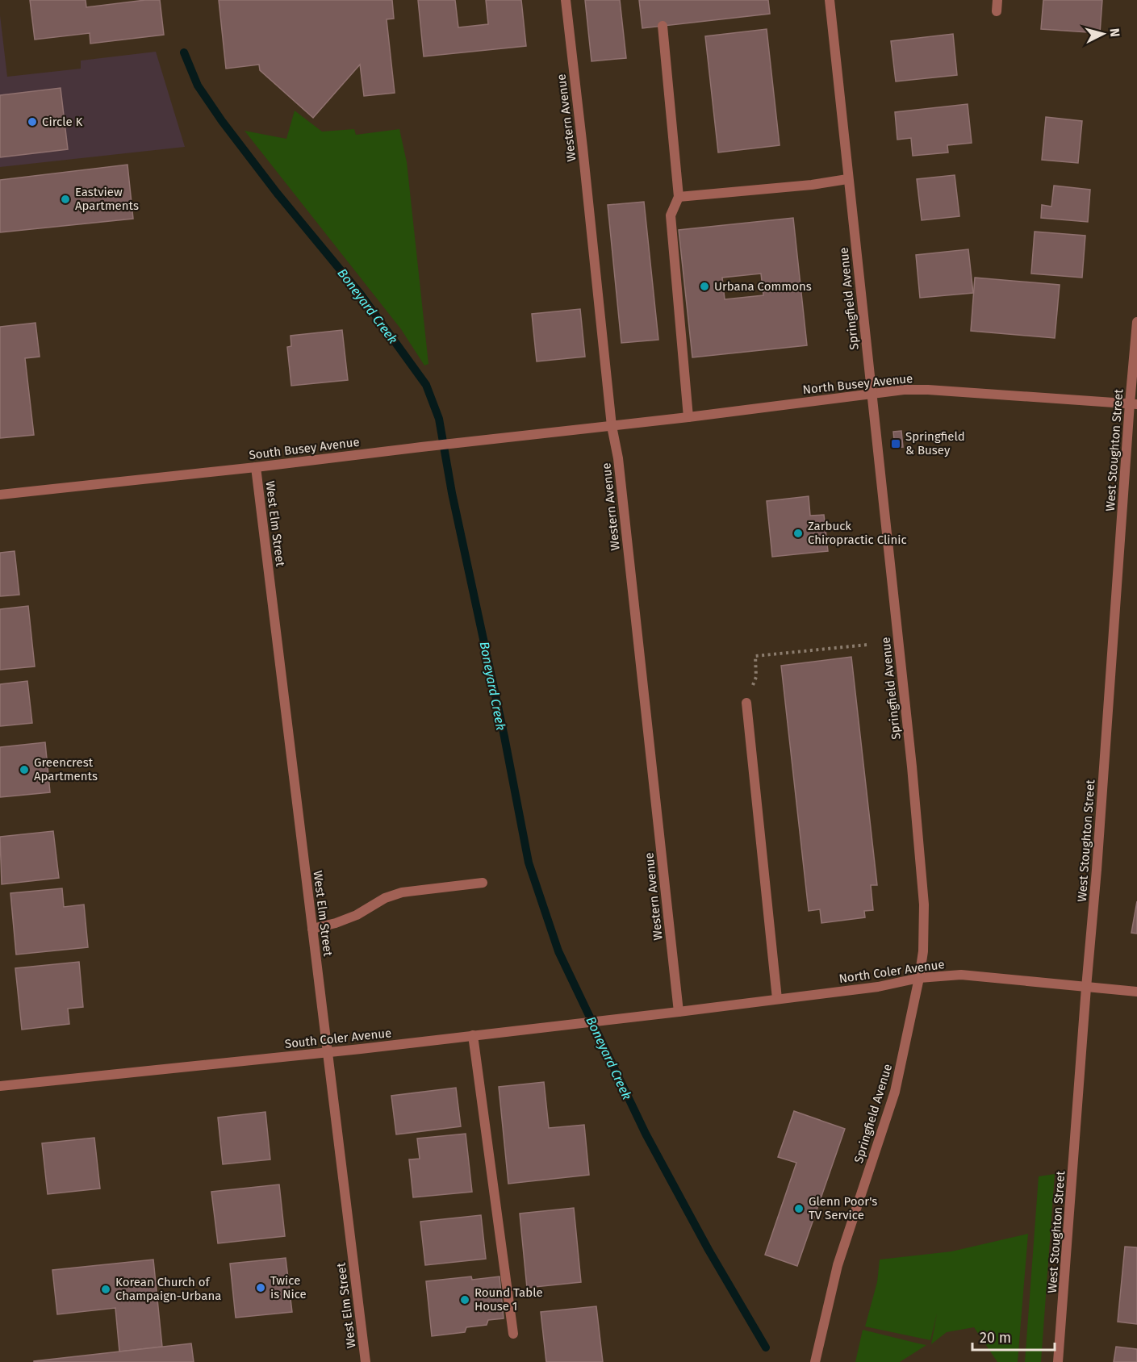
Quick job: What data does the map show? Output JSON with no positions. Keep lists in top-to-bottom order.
{
  "streets": {
    "street": [
      "Western Avenue",
      "Springfield Avenue",
      "North Busey Avenue",
      "South Busey Avenue",
      "West Stoughton Street",
      "West Elm Street",
      "North Coler Avenue",
      "South Coler Avenue"
    ]
  },
  "crossings": [
    ["Western Avenue", "North Busey Avenue"],
    ["Western Avenue", "South Busey Avenue"],
    ["Western Avenue", "North Coler Avenue"],
    ["Western Avenue", "South Coler Avenue"],
    ["Springfield Avenue", "North Busey Avenue"],
    ["Springfield Avenue", "North Coler Avenue"],
    ["North Busey Avenue", "South Busey Avenue"],
    ["North Busey Avenue", "West Stoughton Street"],
    ["South Busey Avenue", "West Elm Street"],
    ["West Stoughton Street", "North Coler Avenue"],
    ["West Elm Street", "South Coler Avenue"],
    ["North Coler Avenue", "South Coler Avenue"]
  ],
  "water": ["Boneyard Creek"],
  "places": {
    "other": [
      "Circle K",
      "Eastview Apartments",
      "Urbana Commons",
      "Zarbuck Chiropractic Clinic",
      "Greencrest Apartments",
      "Glenn Poor's TV Service",
      "Twice is Nice",
      "Korean Church of Champaign-Urbana",
      "Round Table House 1"
    ],
    "transit": ["Springfield & Busey"]
  },
  "scale_bar": "20 m",
  "north": "right"
}
